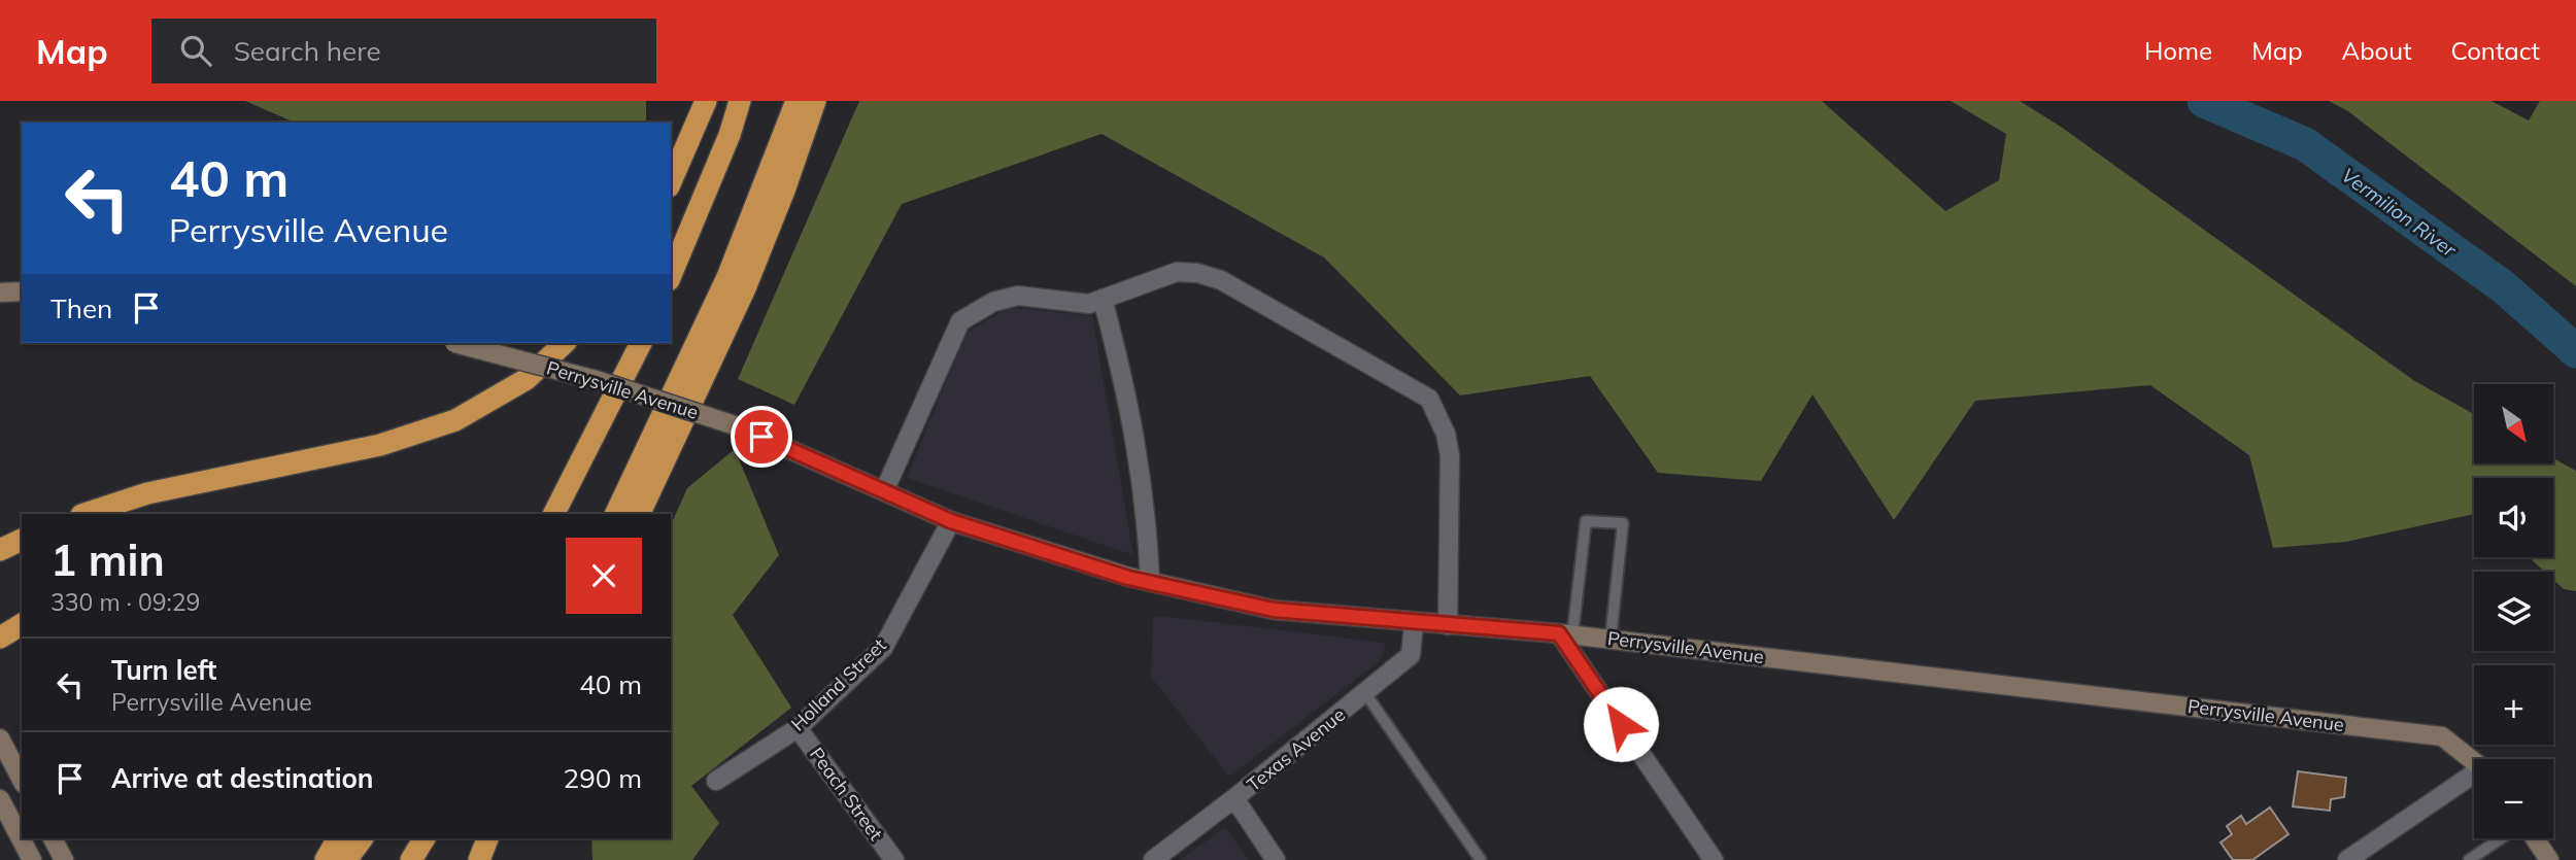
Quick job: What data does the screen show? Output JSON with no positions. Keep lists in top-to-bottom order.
{
  "streets": {
    "street": [
      "Perrysville Avenue",
      "Holland Street",
      "Texas Avenue",
      "Peach Street"
    ]
  },
  "crossings": [
    ["Perrysville Avenue", "Holland Street"],
    ["Perrysville Avenue", "Texas Avenue"],
    ["Holland Street", "Peach Street"]
  ],
  "water": ["Vermilion River"],
  "north": "bottom right",
  "page": {
    "header": "Map",
    "search": "Search here",
    "nav": [
      "Home",
      "Map",
      "About",
      "Contact"
    ],
    "turn": ["40 m", "Perrysville Avenue"],
    "then": "Then",
    "map_buttons": ["+", "−"],
    "heading": ["1 min", "330 m · 09:29"],
    "list": [
      {
        "name": "Turn left",
        "note": "Perrysville Avenue",
        "value": "40 m"
      },
      {
        "name": "Arrive at destination",
        "value": "290 m"
      }
    ]
  }
}
